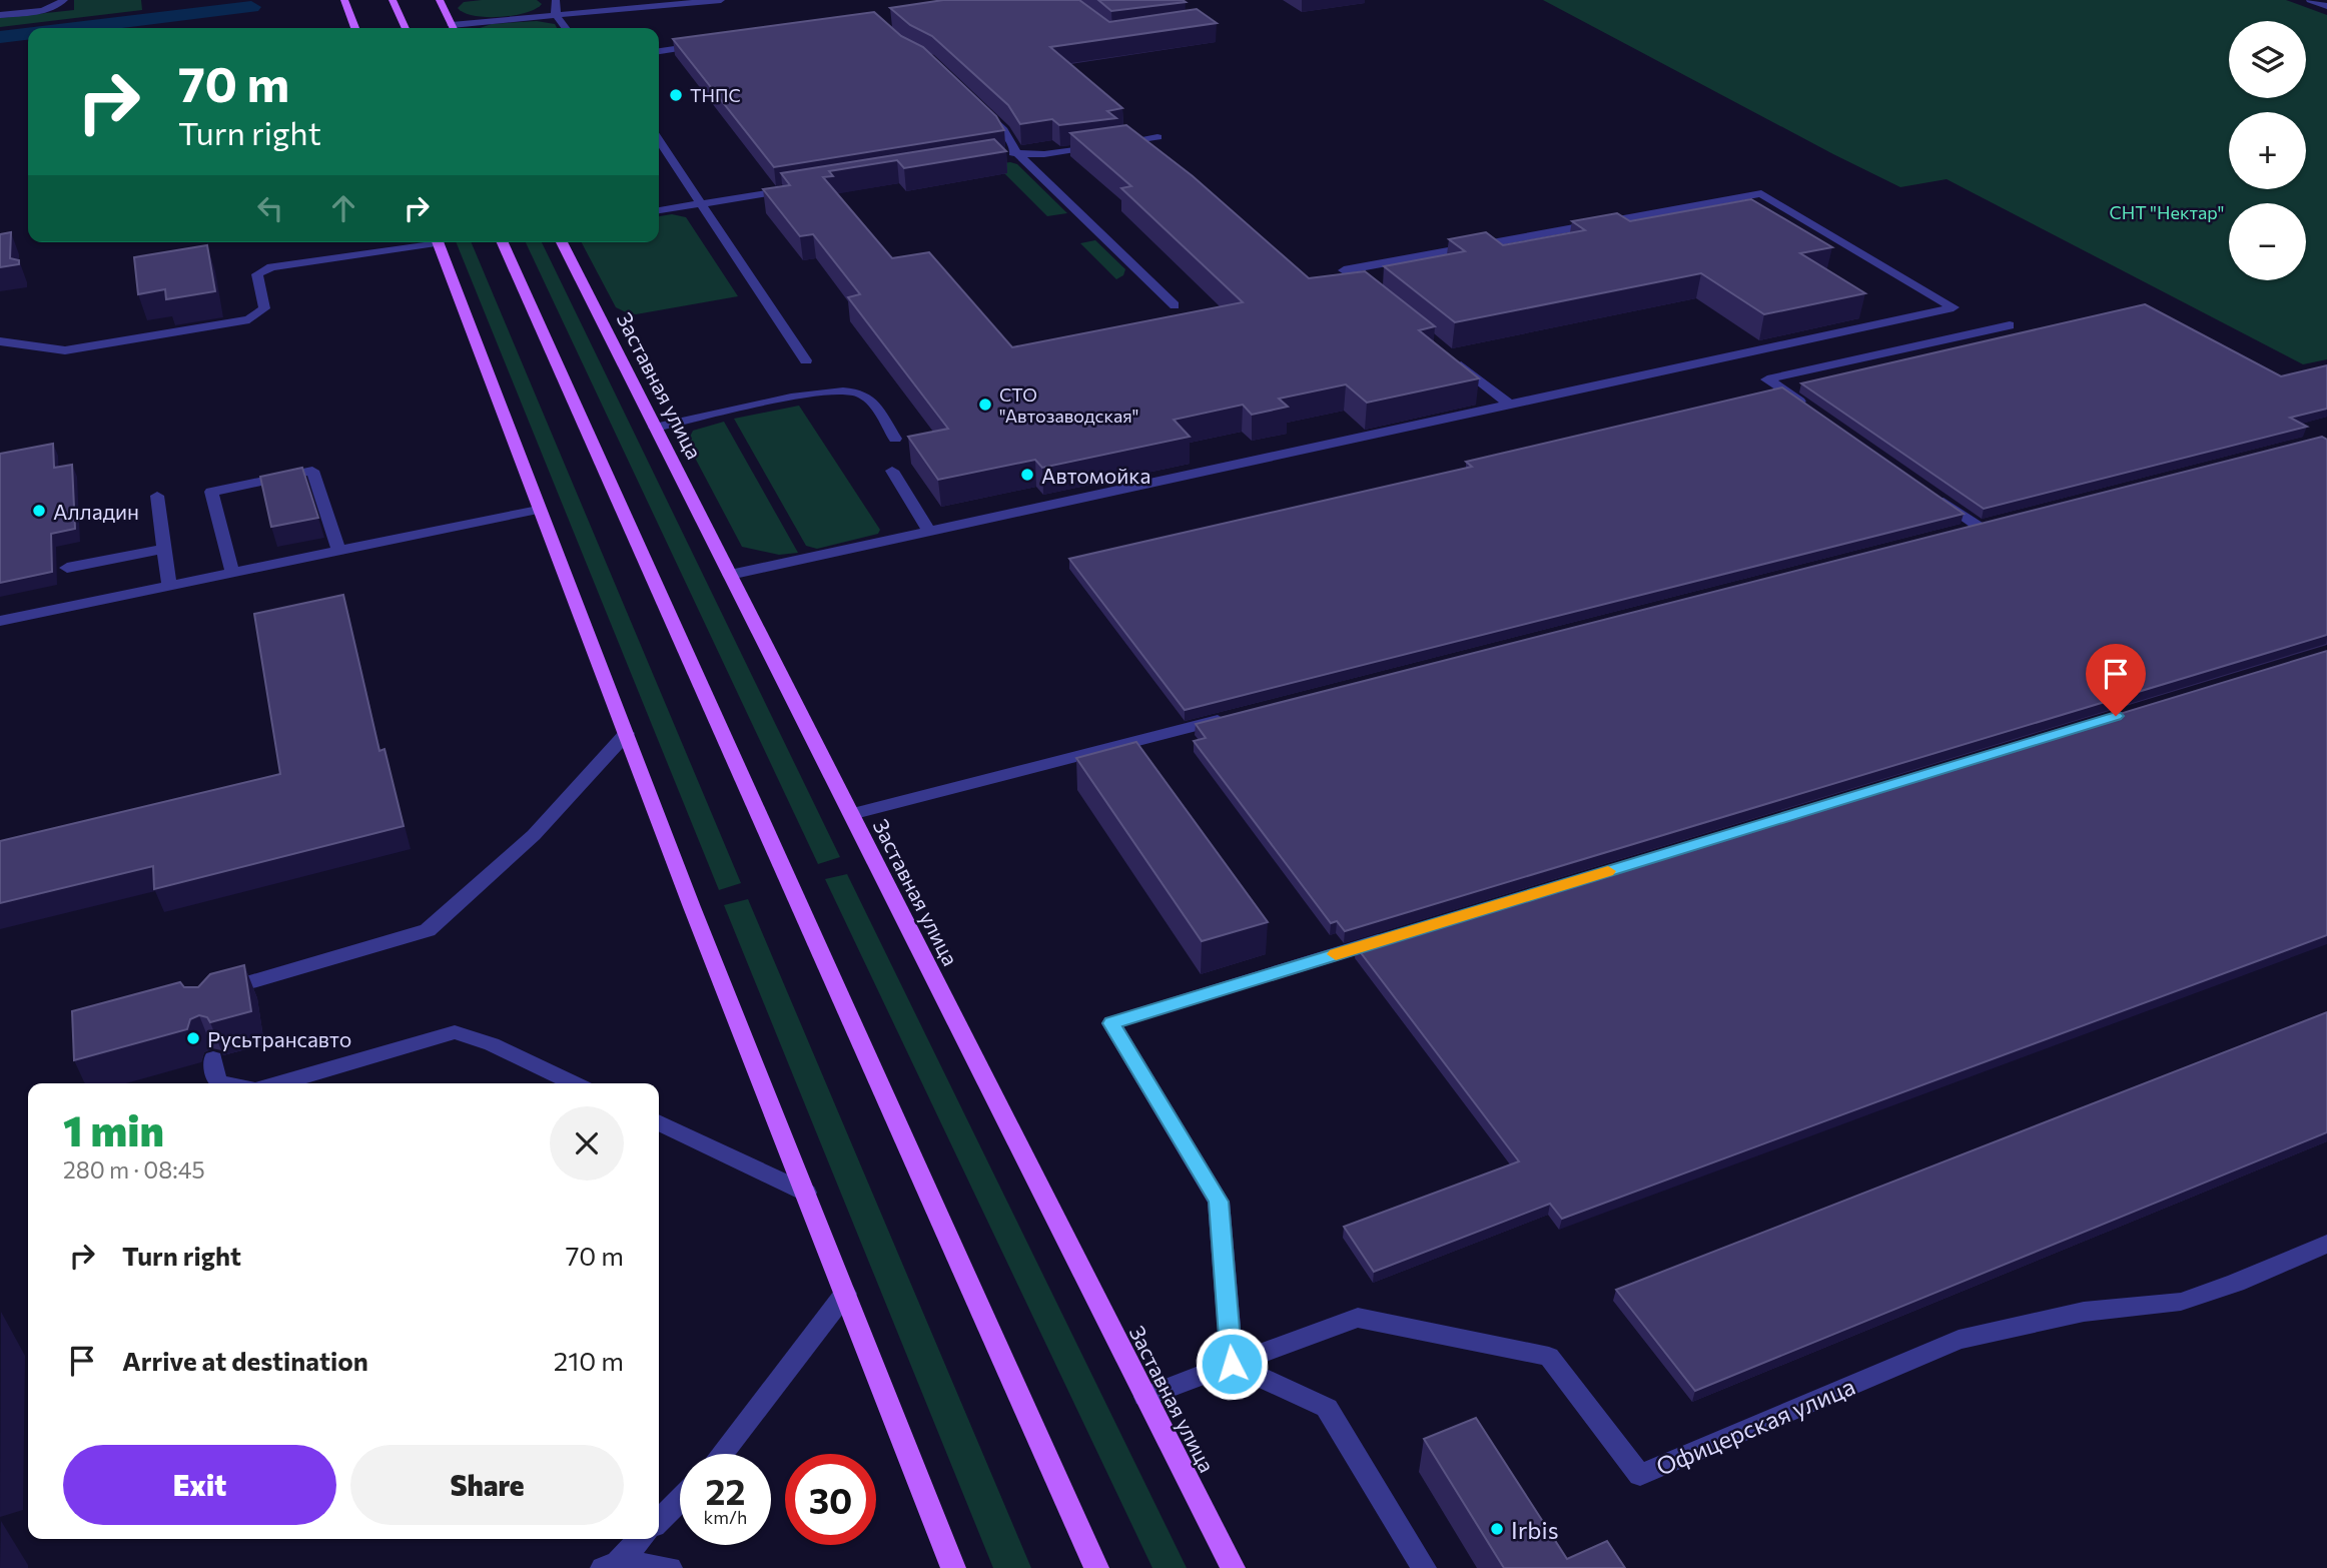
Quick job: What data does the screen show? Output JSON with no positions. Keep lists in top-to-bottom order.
{
  "streets": {
    "main road": ["Заставная улица"],
    "street": ["Офицерская улица"]
  },
  "parks": ["СНТ \"Нектар\""],
  "places": [
    "ТНПС",
    "СТО \"Автозаводская\"",
    "Автомойка",
    "Алладин",
    "Русьтрансавто",
    "Irbis"
  ],
  "page": {
    "map_buttons": ["+", "−"],
    "turn": ["70 m", "Turn right"],
    "heading": ["1 min", "280 m · 08:45"],
    "list": [
      {
        "name": "Turn right",
        "value": "70 m"
      },
      {
        "name": "Arrive at destination",
        "value": "210 m"
      }
    ],
    "buttons": ["Exit", "Share"],
    "speed": "22 km/h",
    "limit": "30"
  }
}
